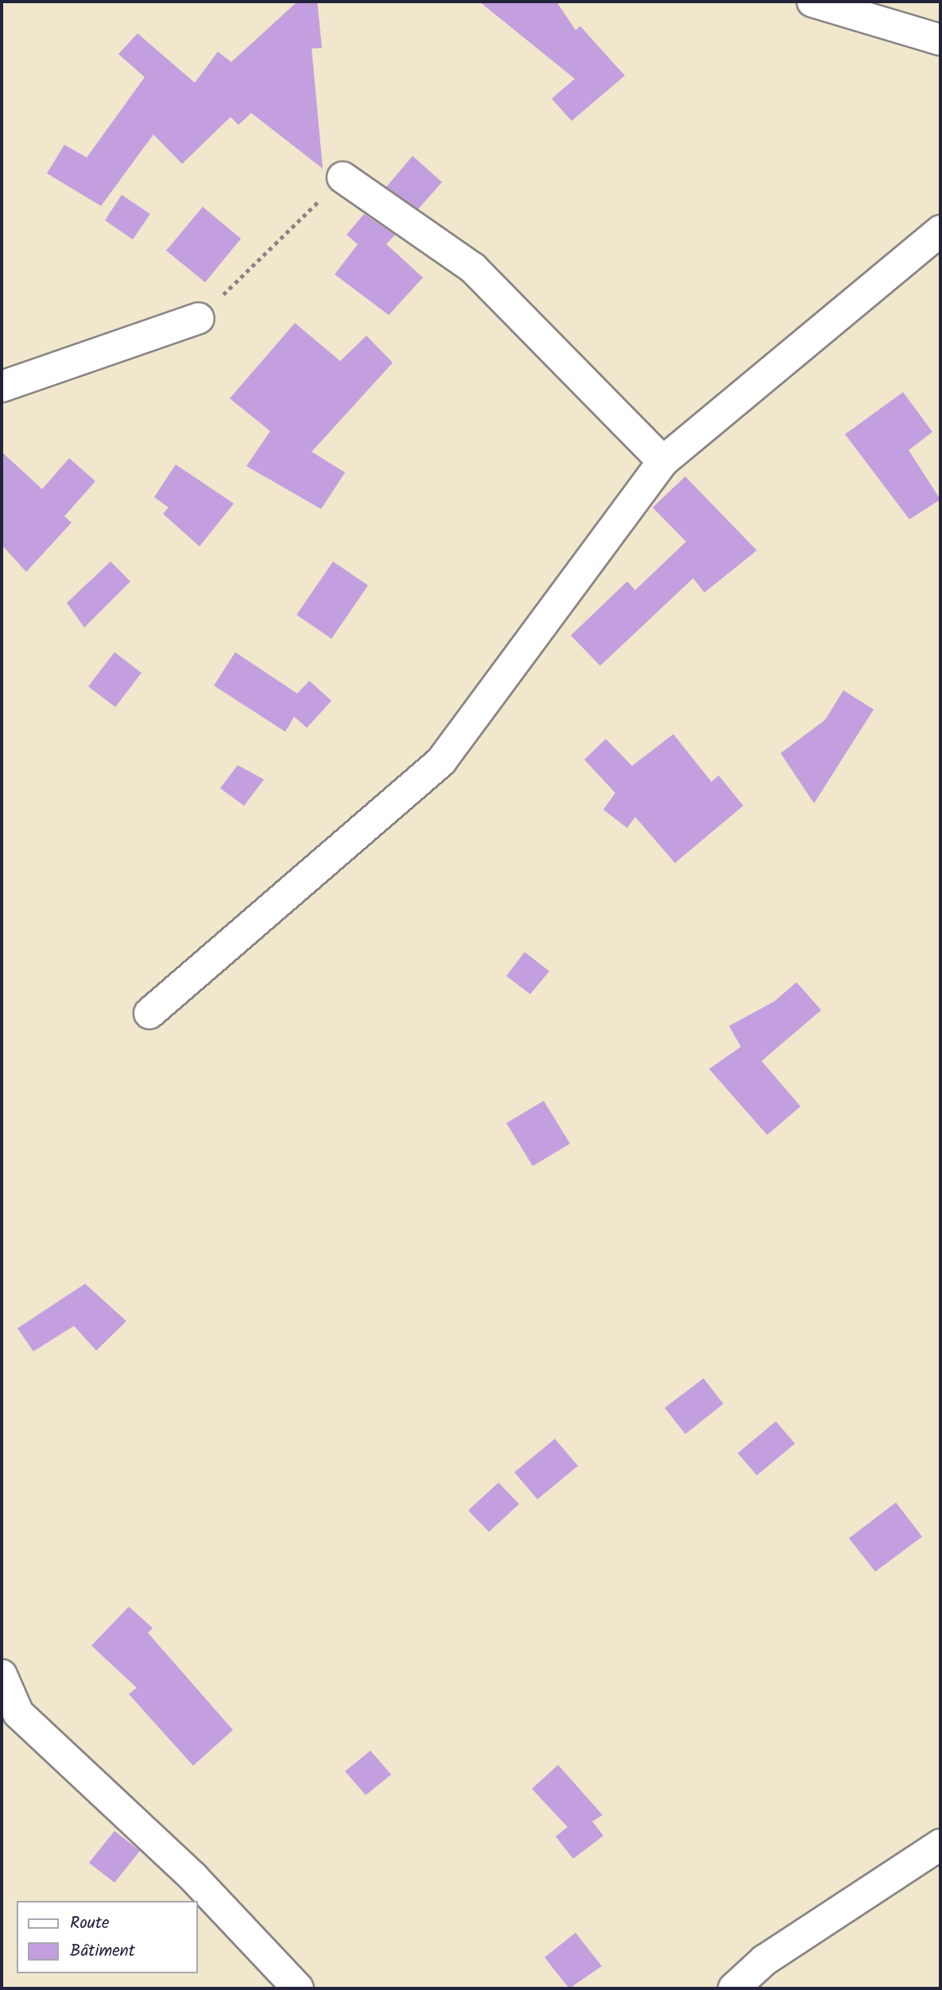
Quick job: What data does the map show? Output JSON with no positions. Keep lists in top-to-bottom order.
{
  "legend": ["Route", "Bâtiment"]
}
